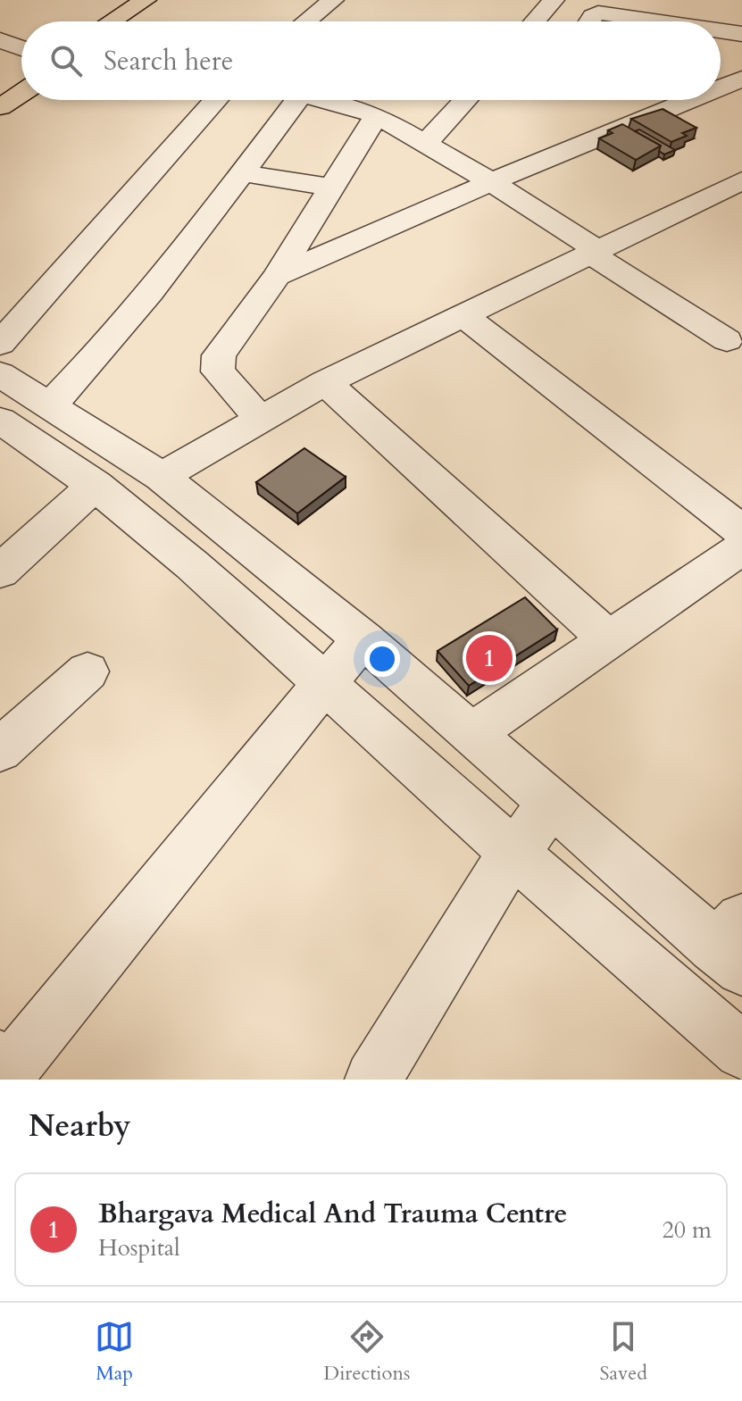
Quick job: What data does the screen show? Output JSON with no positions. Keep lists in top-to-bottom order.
{
  "page": {
    "search": "Search here",
    "pins": "1",
    "heading": "Nearby",
    "list": [
      {
        "mark": "1",
        "name": "Bhargava Medical And Trauma Centre",
        "note": "Hospital",
        "value": "20 m"
      }
    ],
    "nav": ["Map", "Directions", "Saved"]
  }
}
